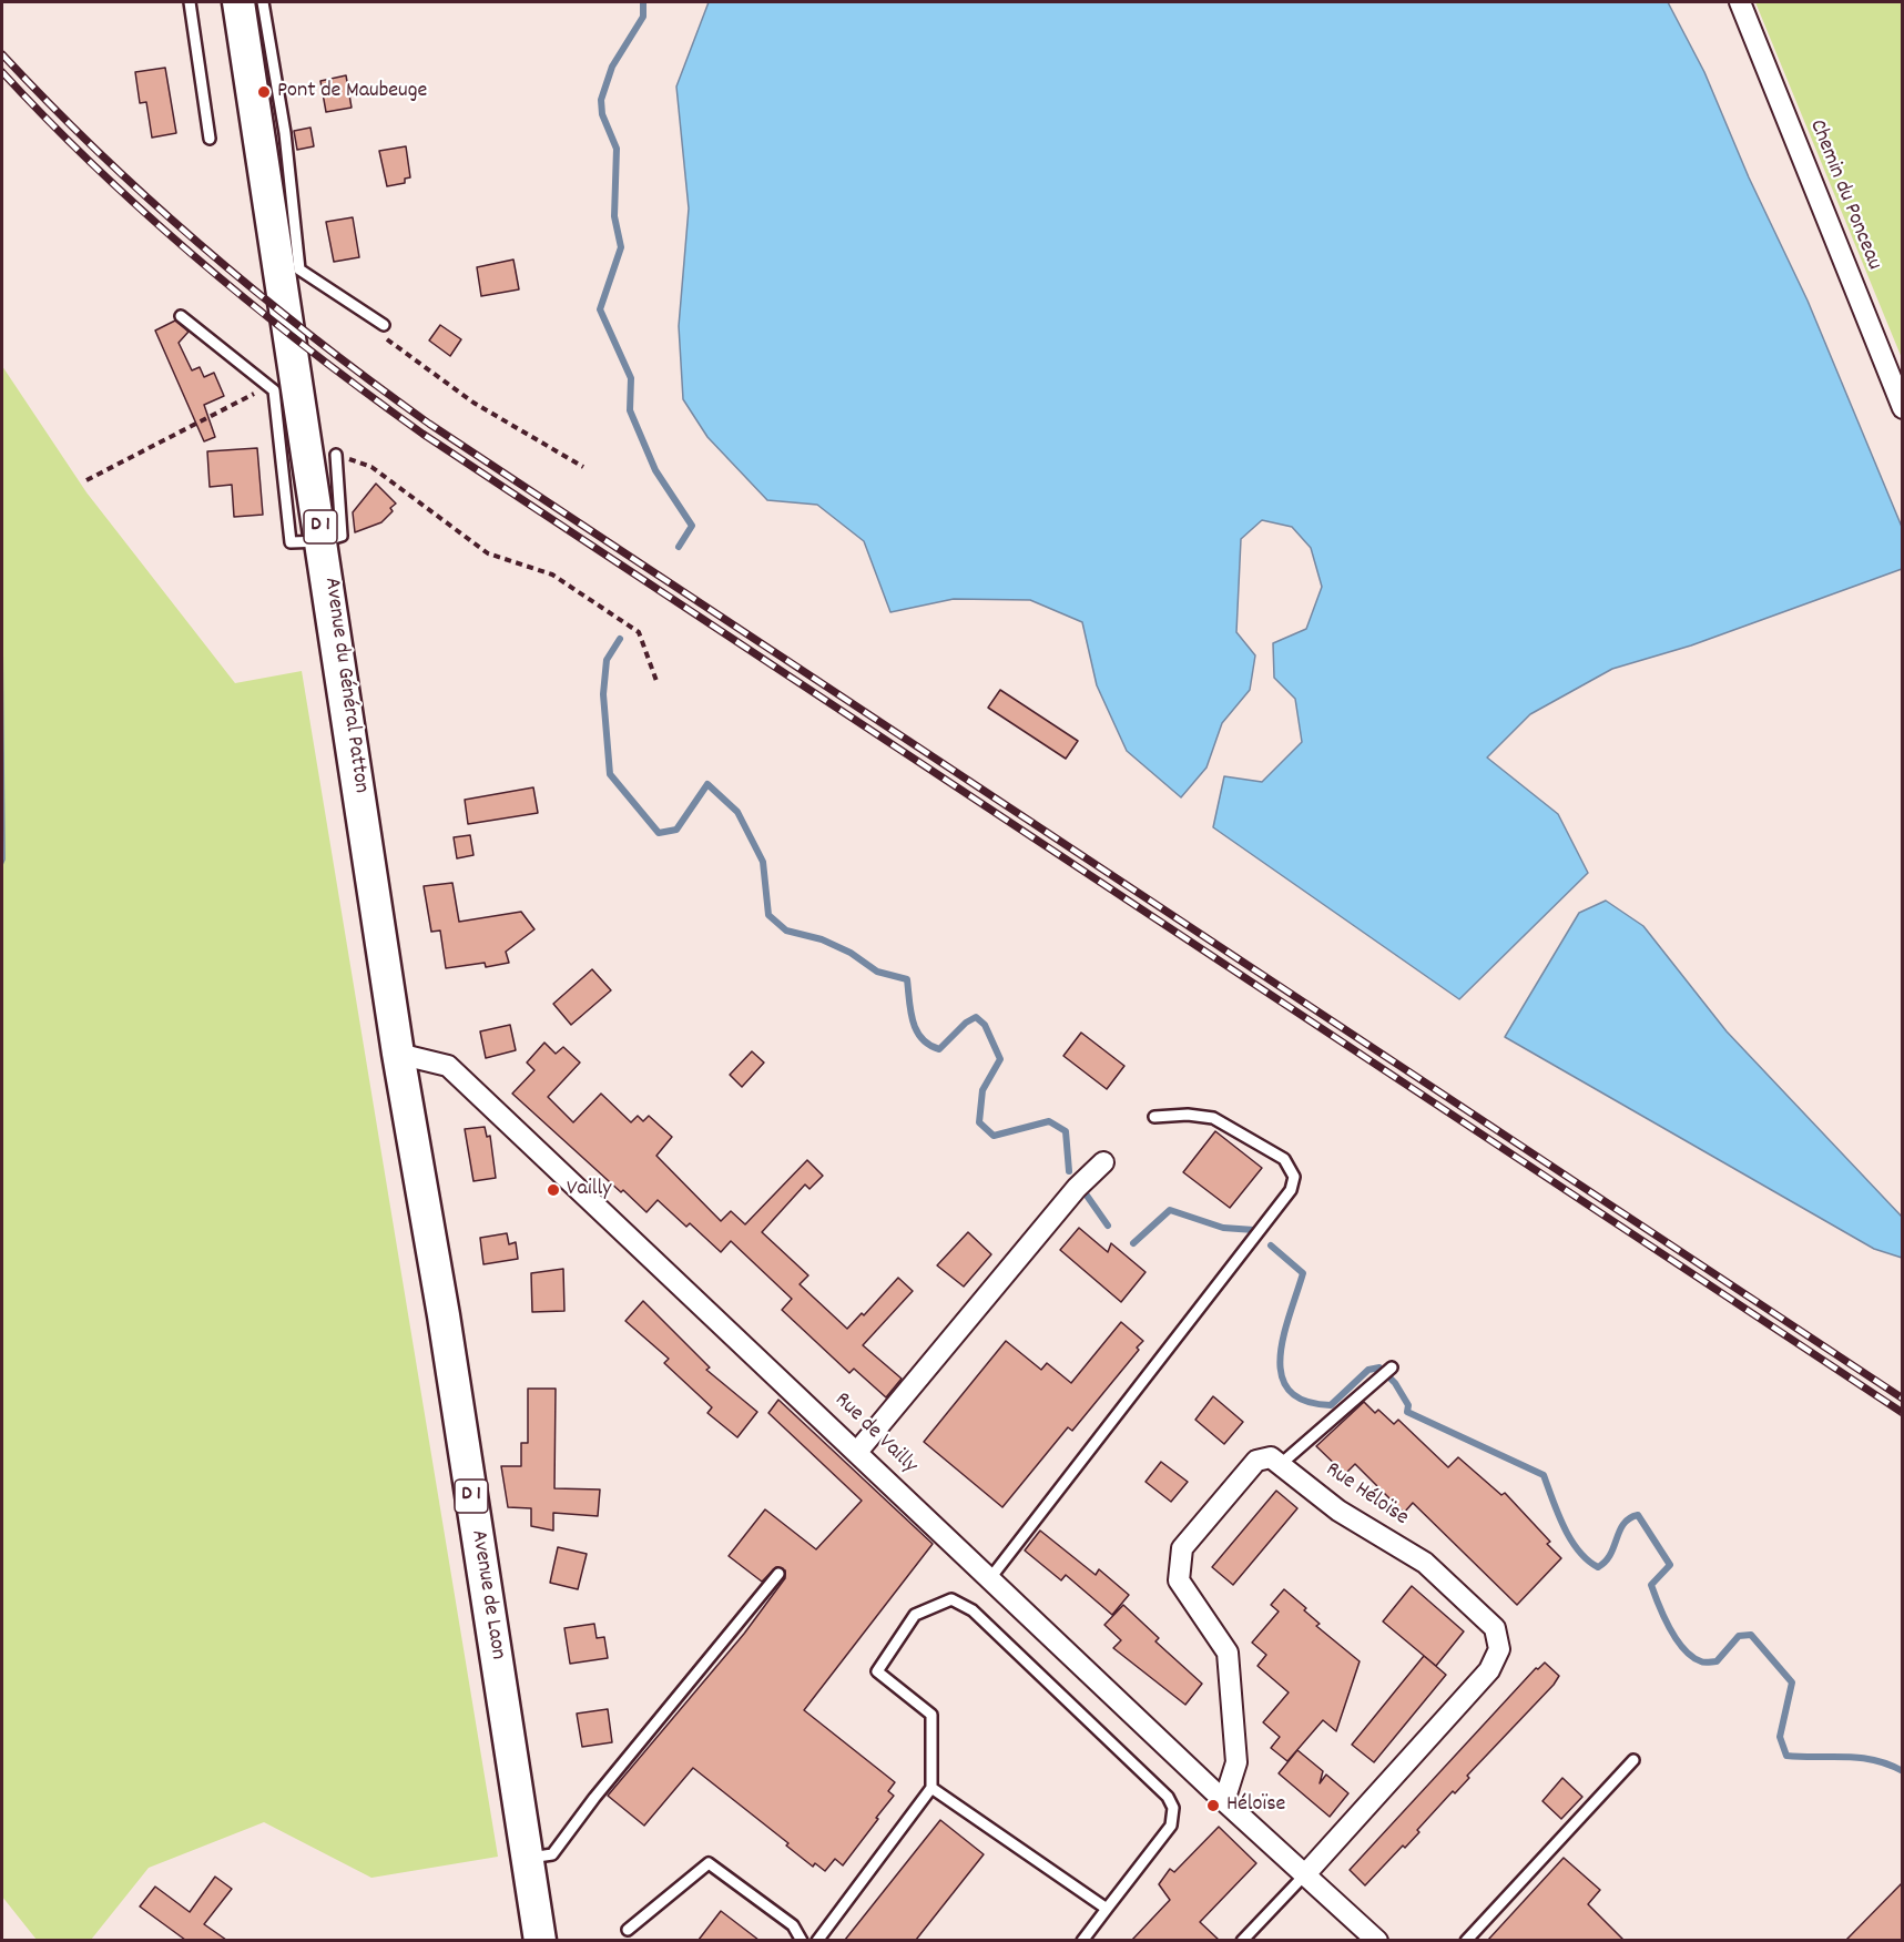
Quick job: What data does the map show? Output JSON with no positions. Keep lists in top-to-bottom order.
{
  "streets": {
    "main road": ["D 1", "Avenue du Général Patton", "Avenue de Laon"],
    "street": ["Chemin du Ponceau", "Rue de Vailly", "Rue Héloïse"]
  },
  "crossings": [
    ["Avenue du Général Patton", "Rue de Vailly"],
    ["Avenue du Général Patton", "Avenue de Laon"],
    ["Rue de Vailly", "Rue Héloïse"],
    ["Rue de Vailly", "Avenue de Laon"]
  ],
  "places": ["Pont de Maubeuge", "Vailly", "Héloïse"]
}
